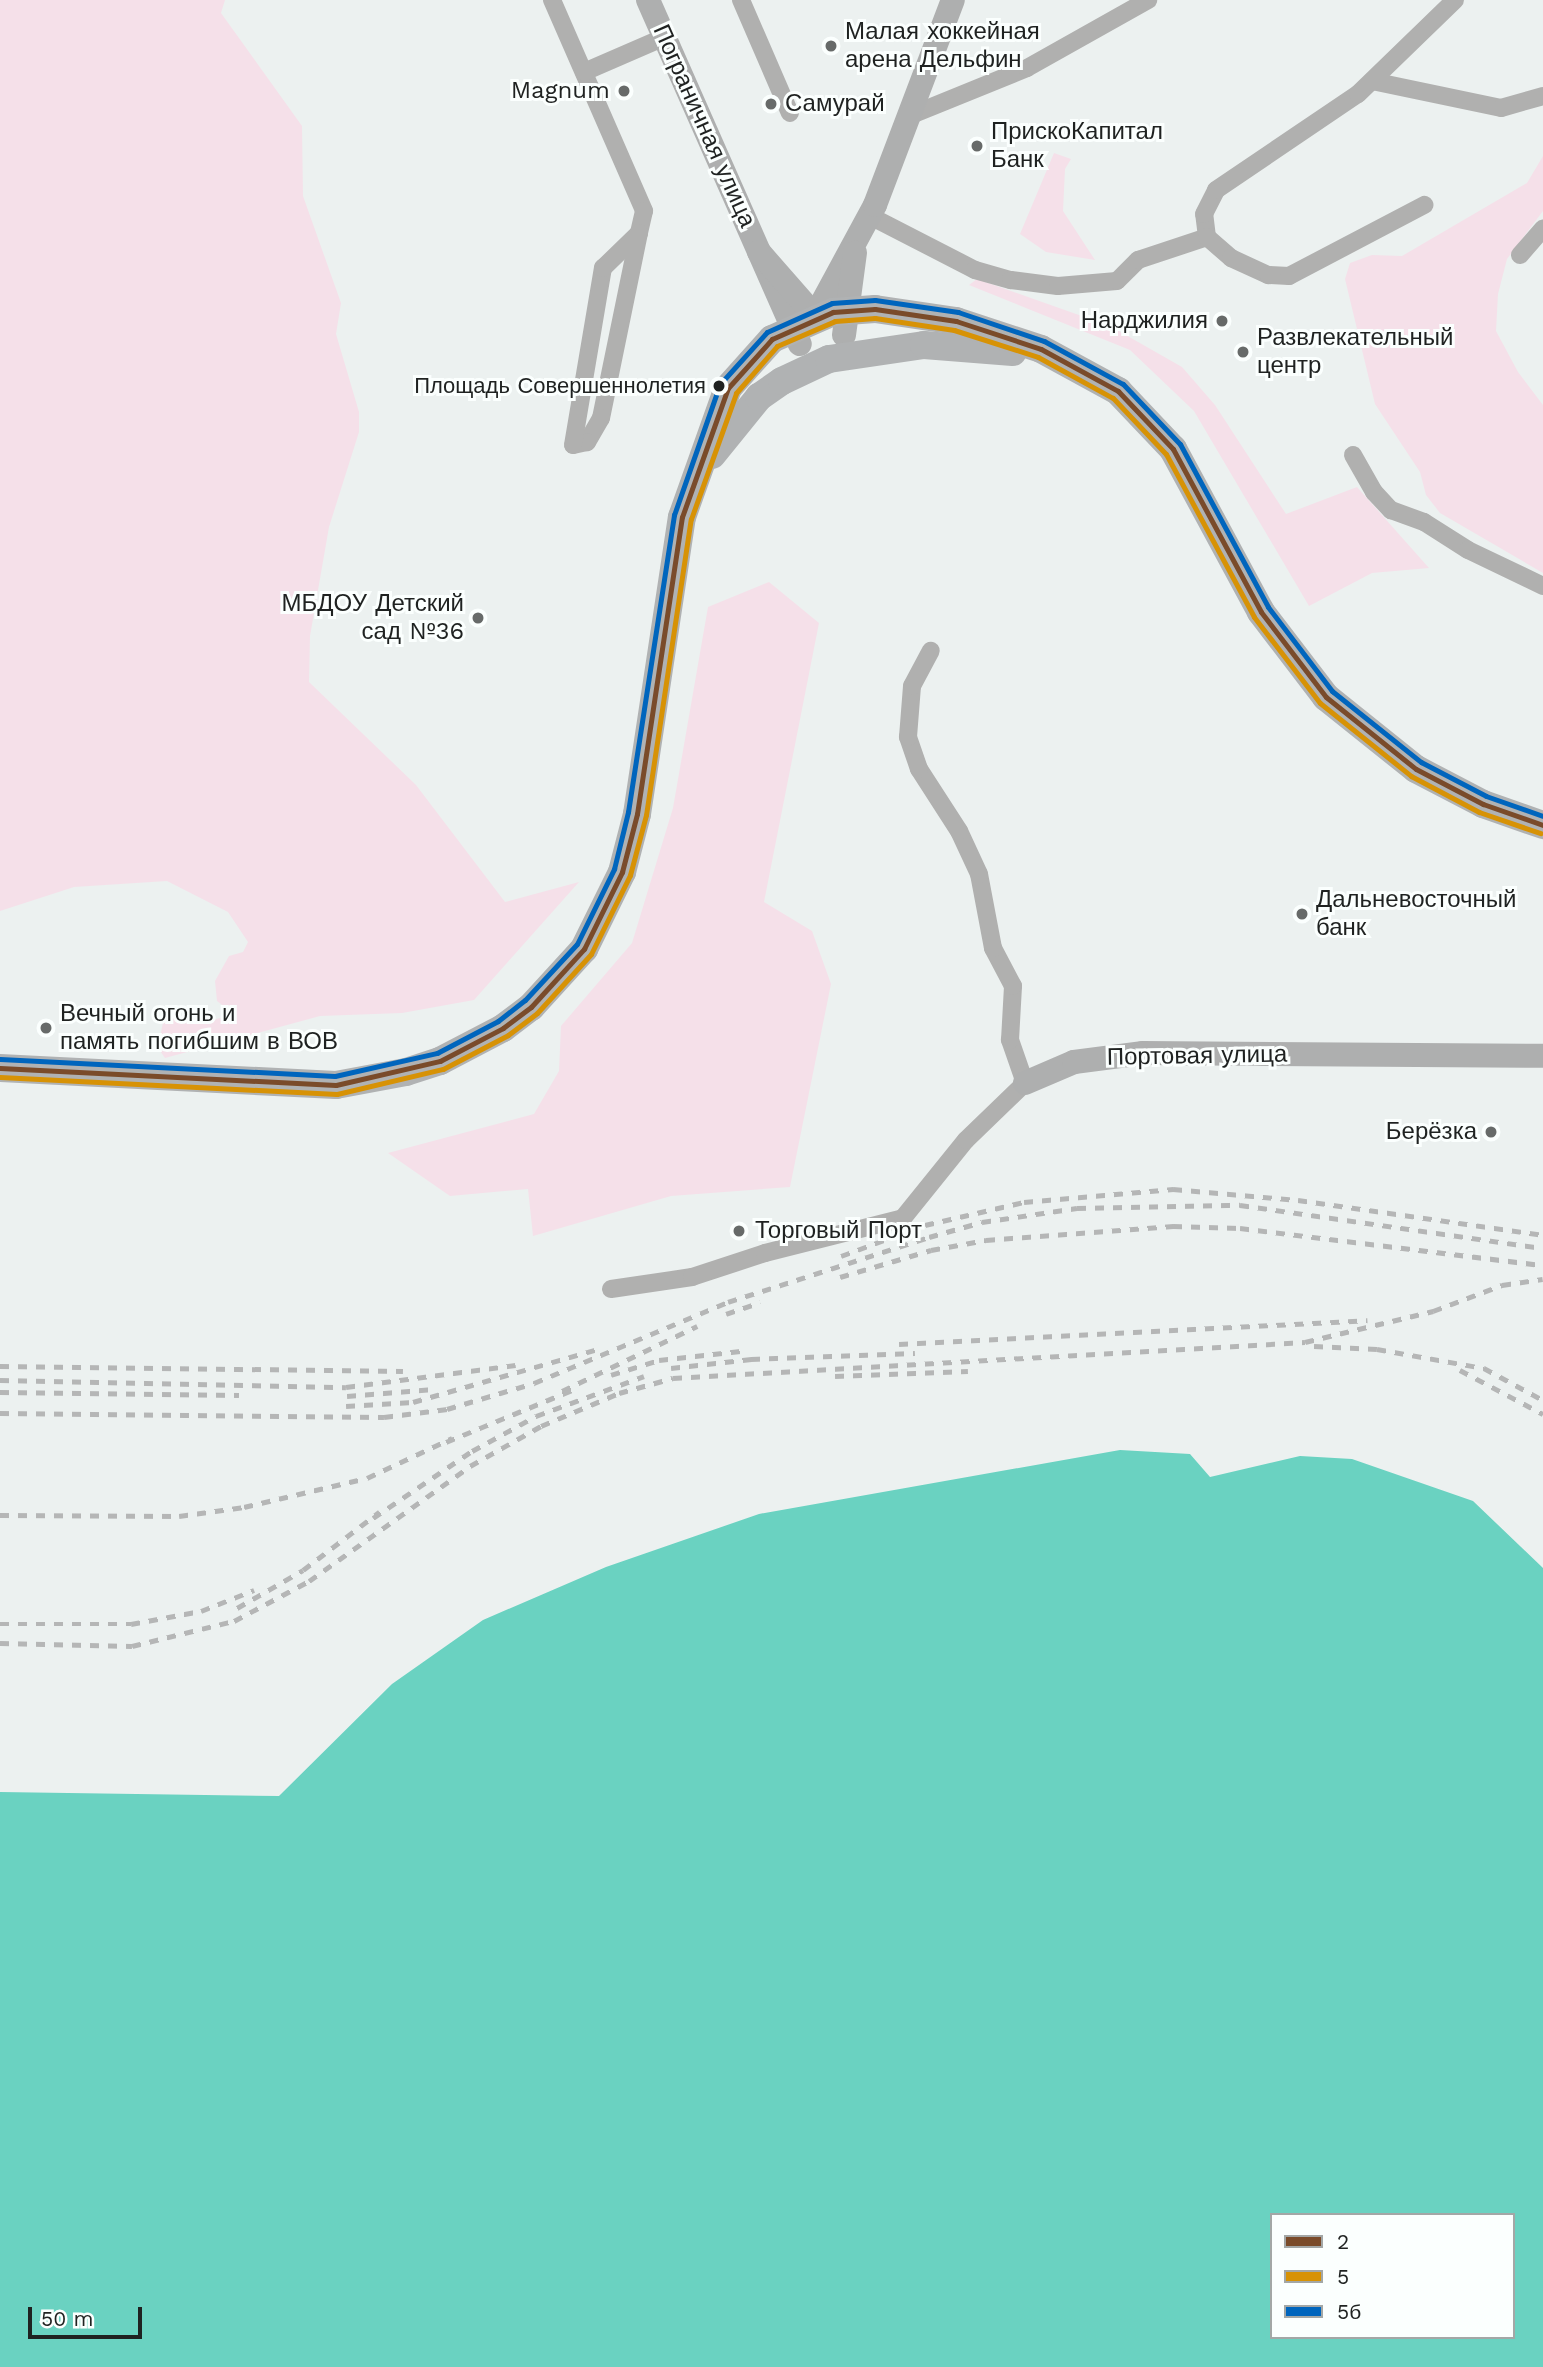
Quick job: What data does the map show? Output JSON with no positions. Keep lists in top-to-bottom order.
{
  "streets": {
    "main road": ["Пограничная улица", "Портовая улица"]
  },
  "places": [
    "Малая хоккейная арена Дельфин",
    "Magnum",
    "Самурай",
    "ПрискоКапитал Банк",
    "Нарджилия",
    "Развлекательный центр",
    "Площадь Совершеннолетия",
    "МБДОУ Детский сад №36",
    "Дальневосточный банк",
    "Вечный огонь и память погибшим в ВОВ",
    "Берёзка",
    "Торговый Порт"
  ],
  "lines": ["transit line 5б", "transit line 2", "transit line 5"],
  "legend": ["2", "5", "5б"],
  "scale_bar": "50 m"
}
